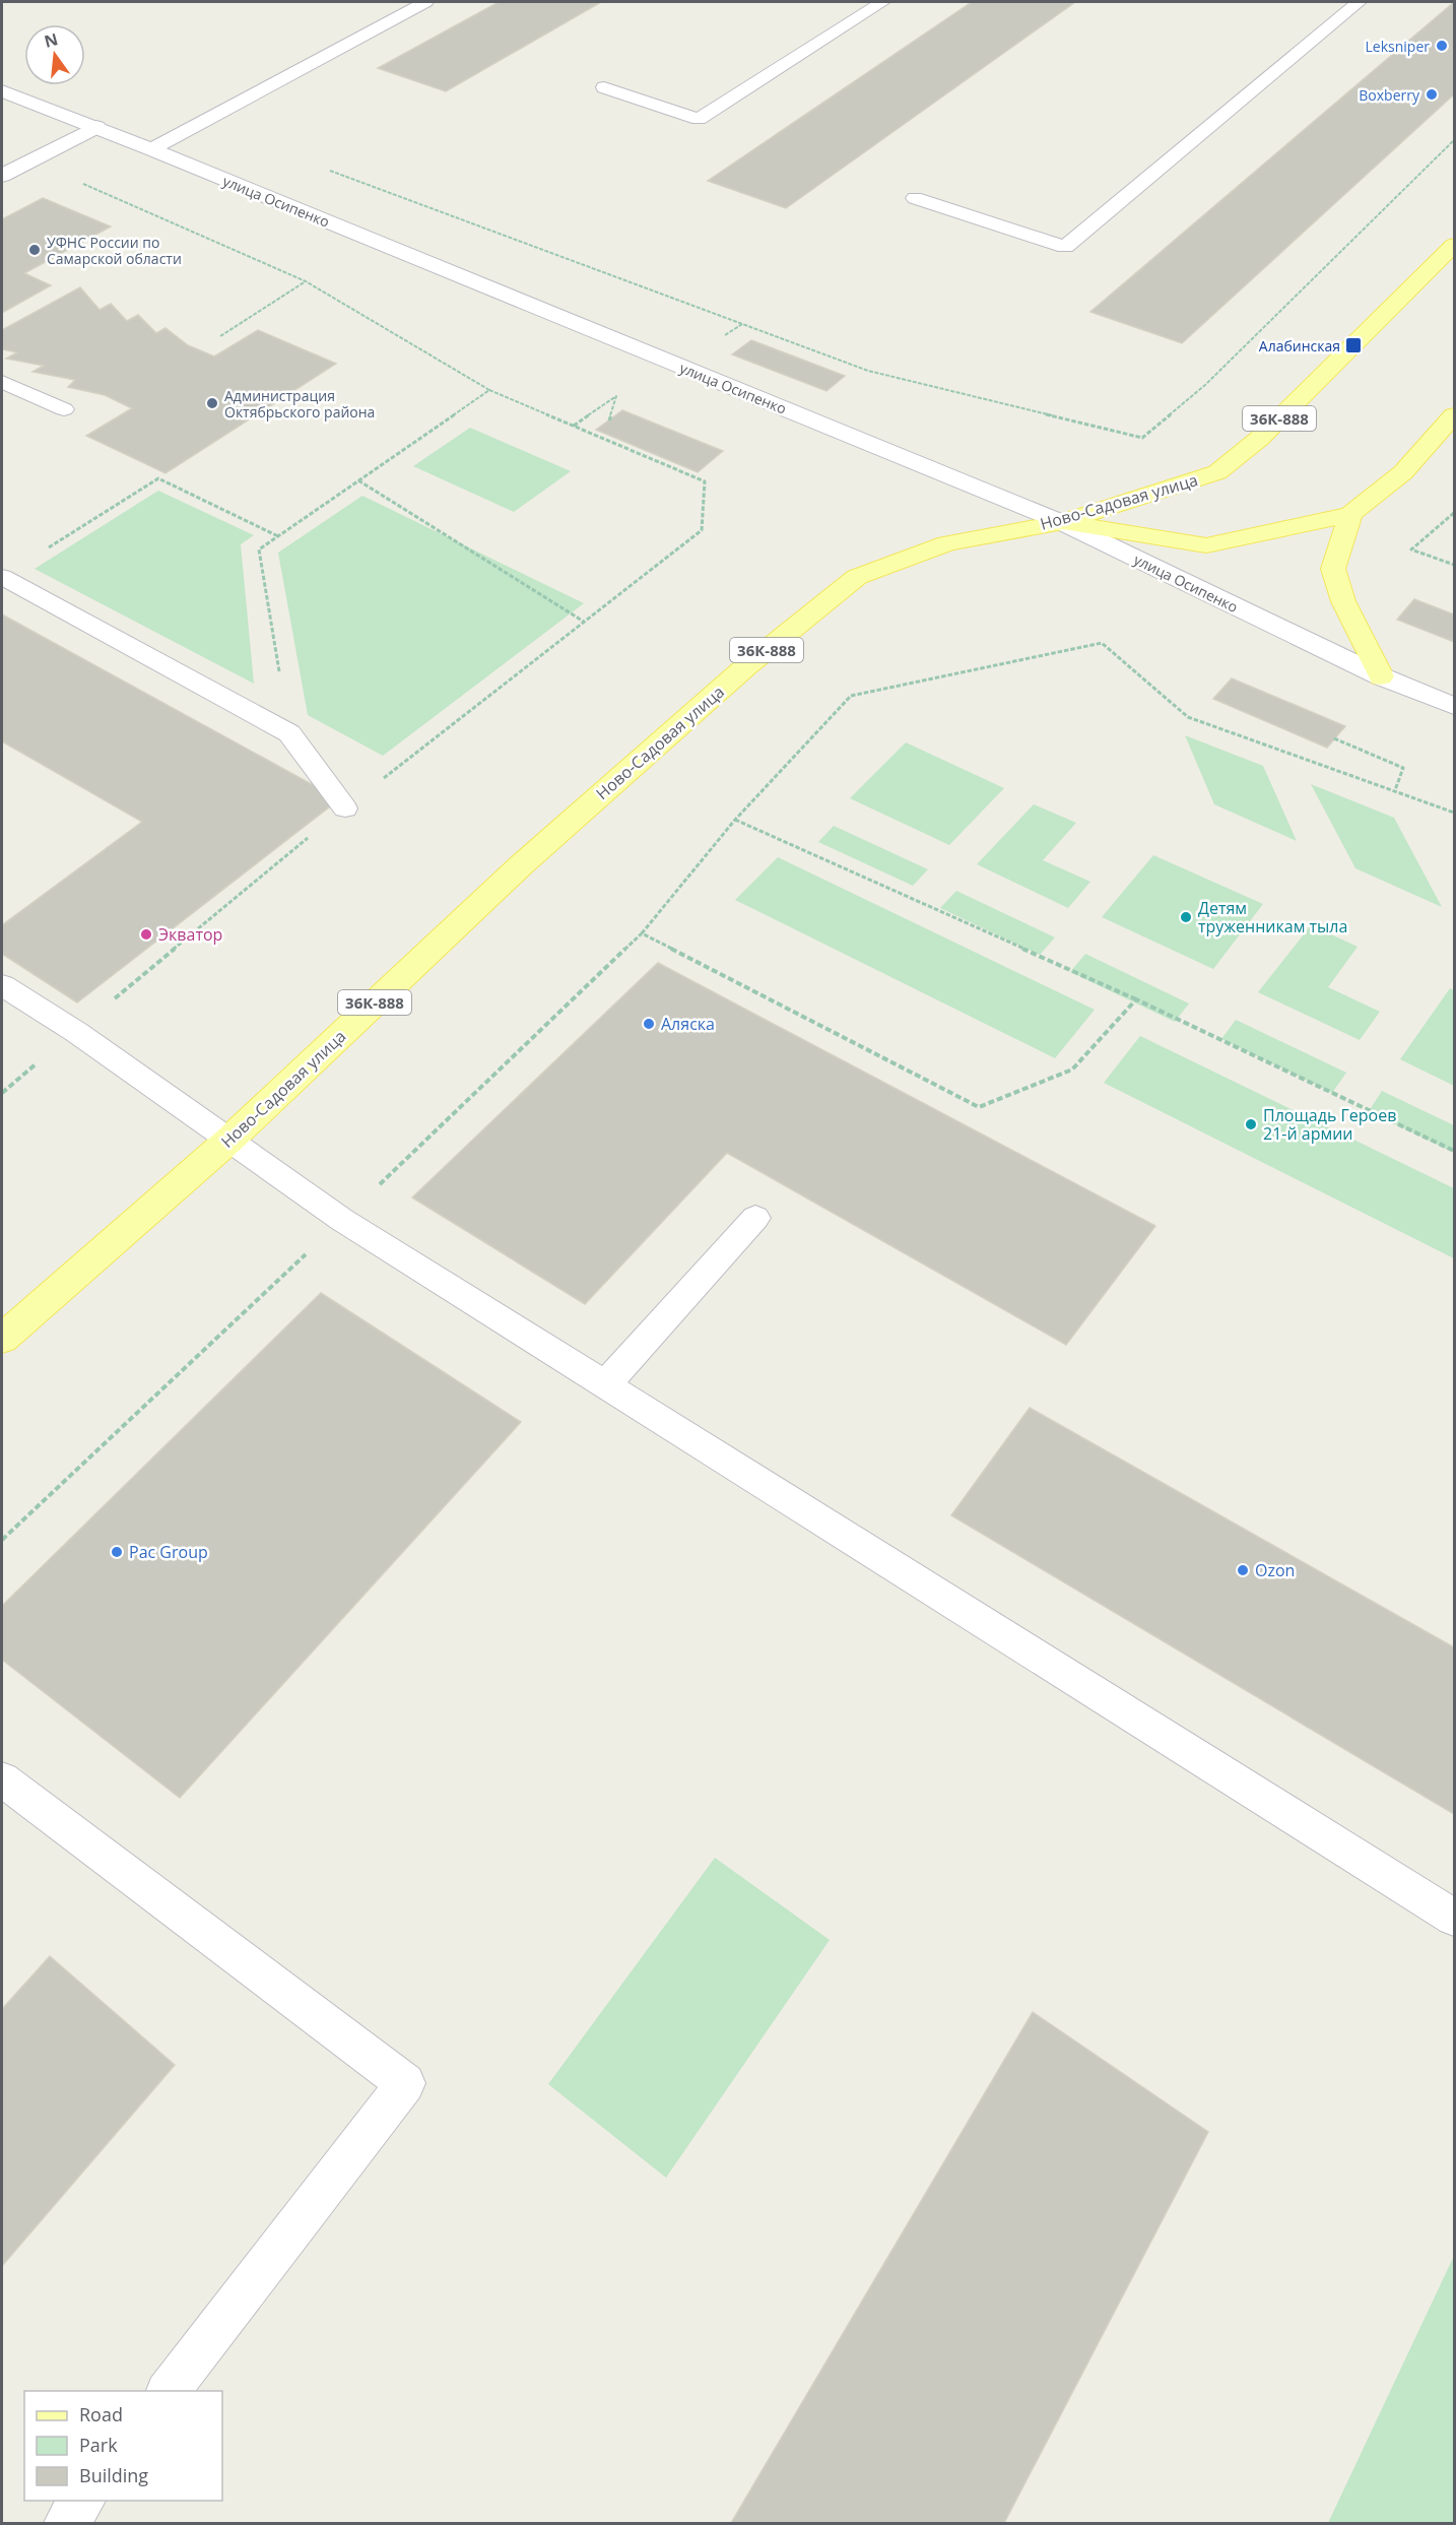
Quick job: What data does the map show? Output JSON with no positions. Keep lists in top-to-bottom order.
{
  "streets": {
    "main road": ["улица Осипенко", "36К-888", "Ново-Садовая улица"]
  },
  "crossings": [
    ["улица Осипенко", "36К-888"],
    ["улица Осипенко", "Ново-Садовая улица"],
    ["36К-888", "Ново-Садовая улица"]
  ],
  "places": {
    "other": [
      "Leksniper",
      "Boxberry",
      "УФНС России по Самарской области",
      "Администрация Октябрьского района",
      "Детям труженникам тыла",
      "Экватор",
      "Аляска",
      "Площадь Героев 21-й армии",
      "Pac Group",
      "Ozon"
    ],
    "transit": ["Алабинская"]
  },
  "legend": ["Road", "Park", "Building"],
  "north": "top"
}
